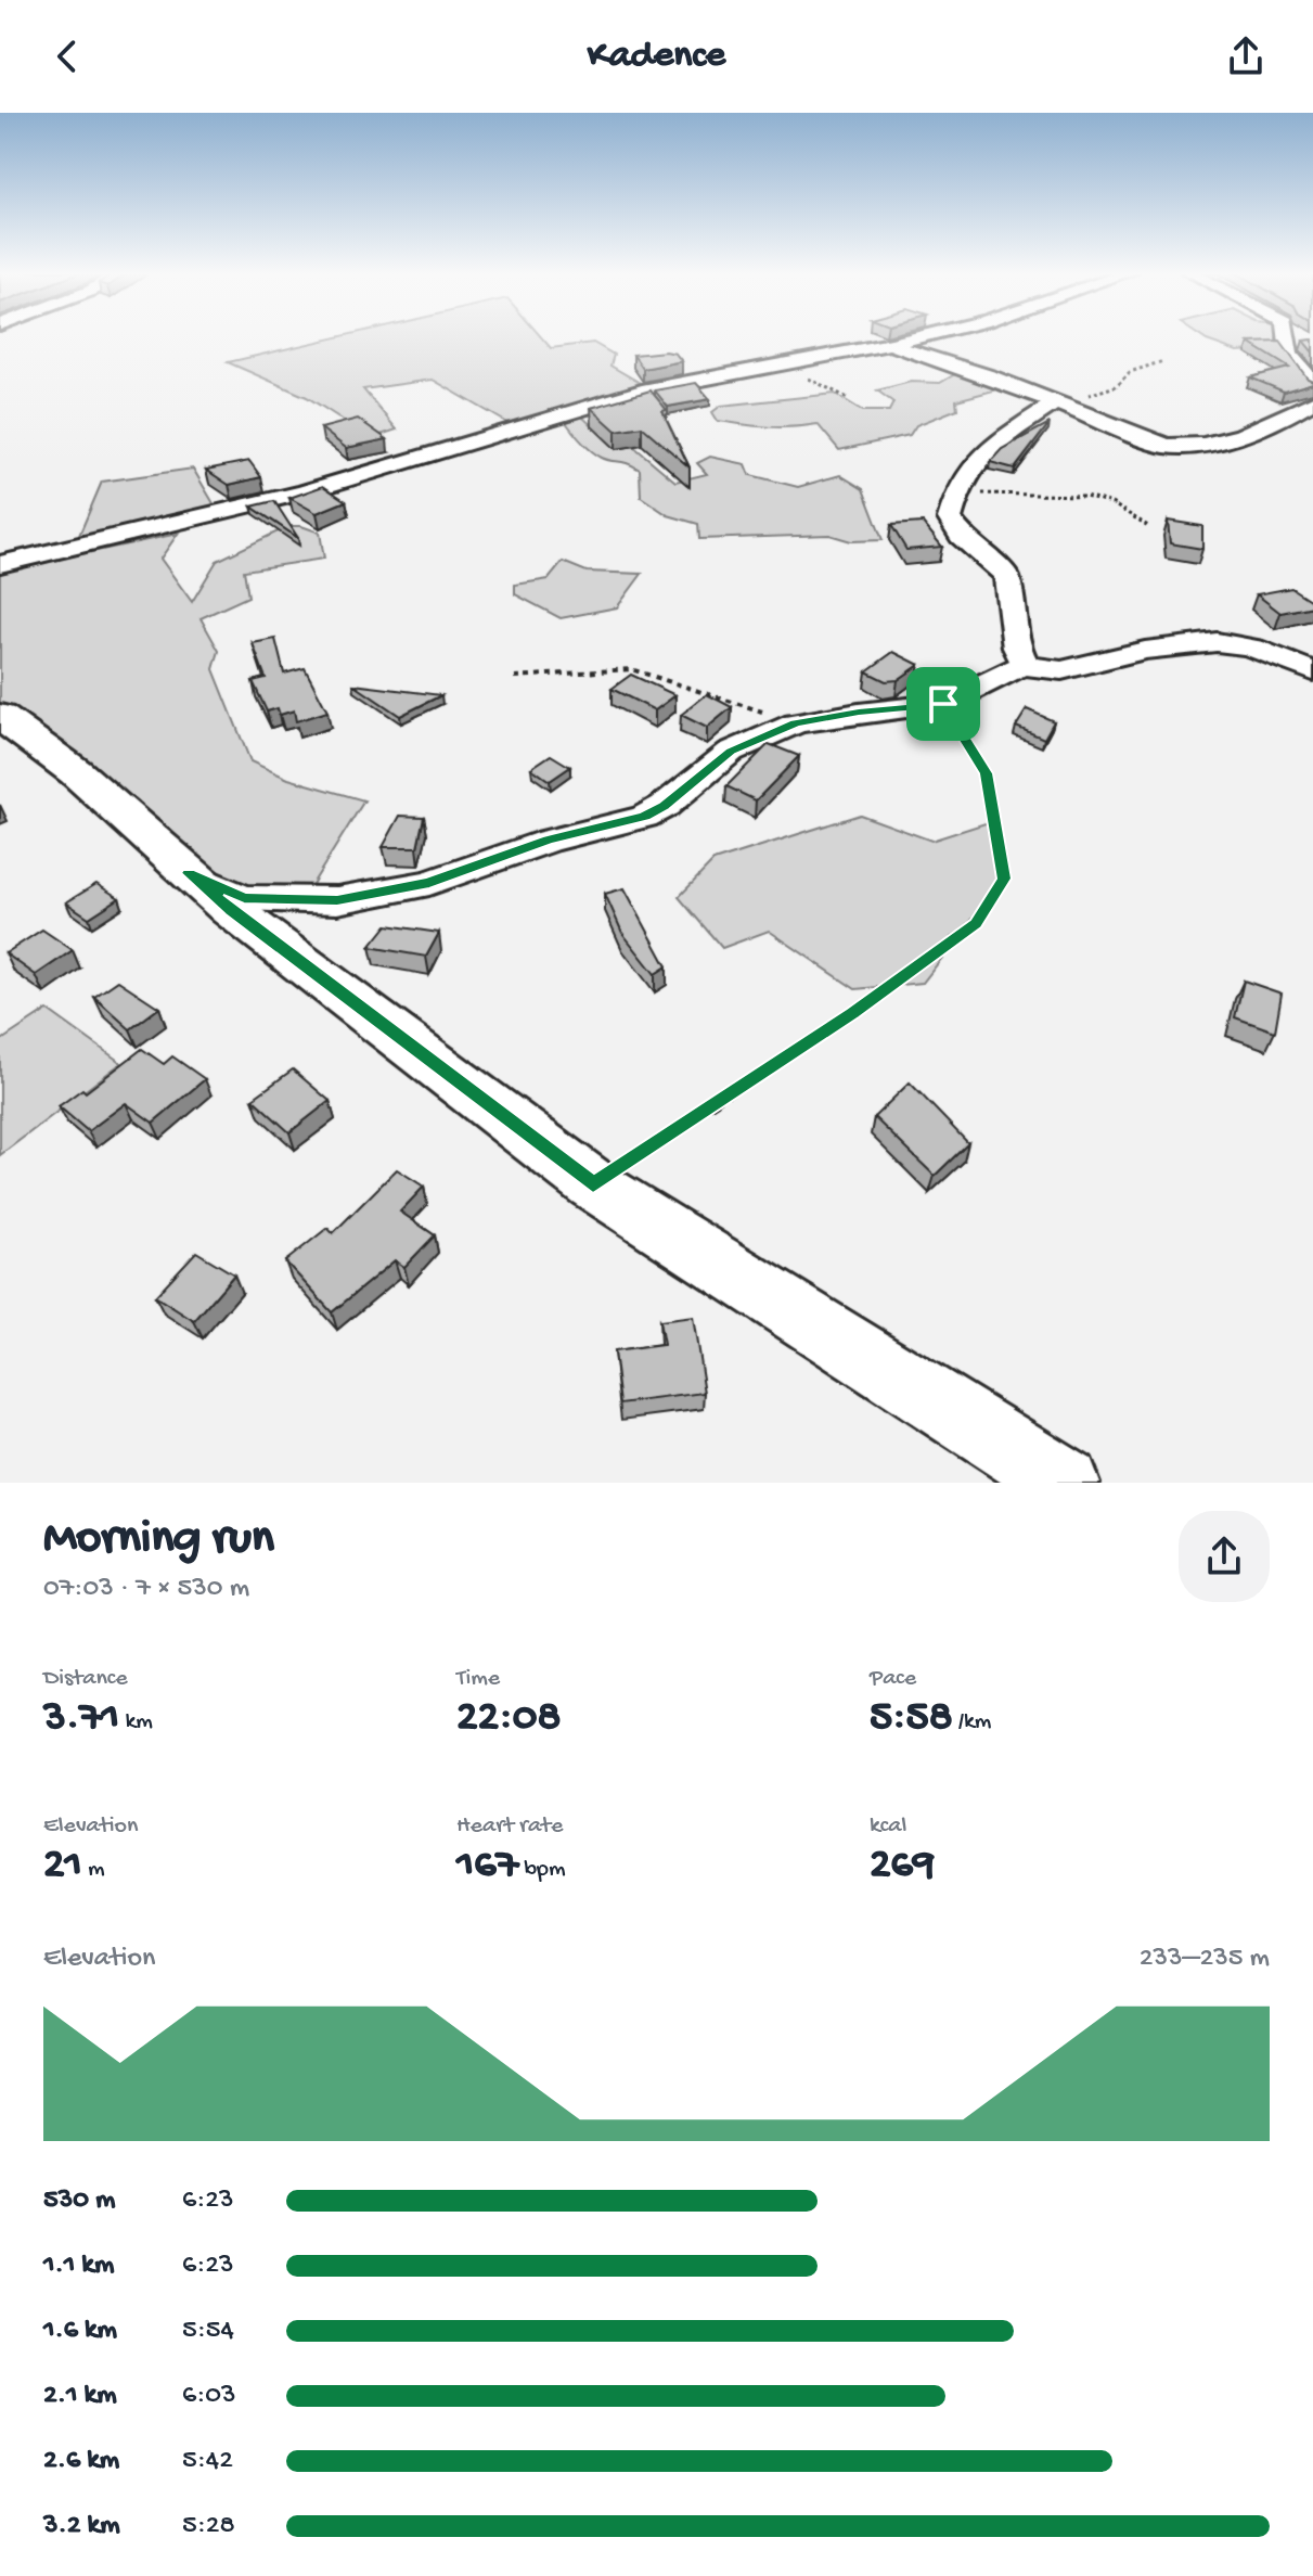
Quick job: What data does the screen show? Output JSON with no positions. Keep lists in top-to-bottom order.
{
  "page": {
    "header": "Kadence",
    "heading": ["Morning run", "07:03 · 7 × 530 m"],
    "stats": [
      ["Distance", "3.71 km"],
      ["Time", "22:08"],
      ["Pace", "5:58 /km"],
      ["Elevation", "21 m"],
      ["Heart rate", "167 bpm"],
      ["kcal", "269"]
    ],
    "chart": ["Elevation", "233–235 m"],
    "list": [
      {
        "name": "530 m",
        "note": "6:23"
      },
      {
        "name": "1.1 km",
        "note": "6:23"
      },
      {
        "name": "1.6 km",
        "note": "5:54"
      },
      {
        "name": "2.1 km",
        "note": "6:03"
      },
      {
        "name": "2.6 km",
        "note": "5:42"
      },
      {
        "name": "3.2 km",
        "note": "5:28"
      }
    ]
  }
}
